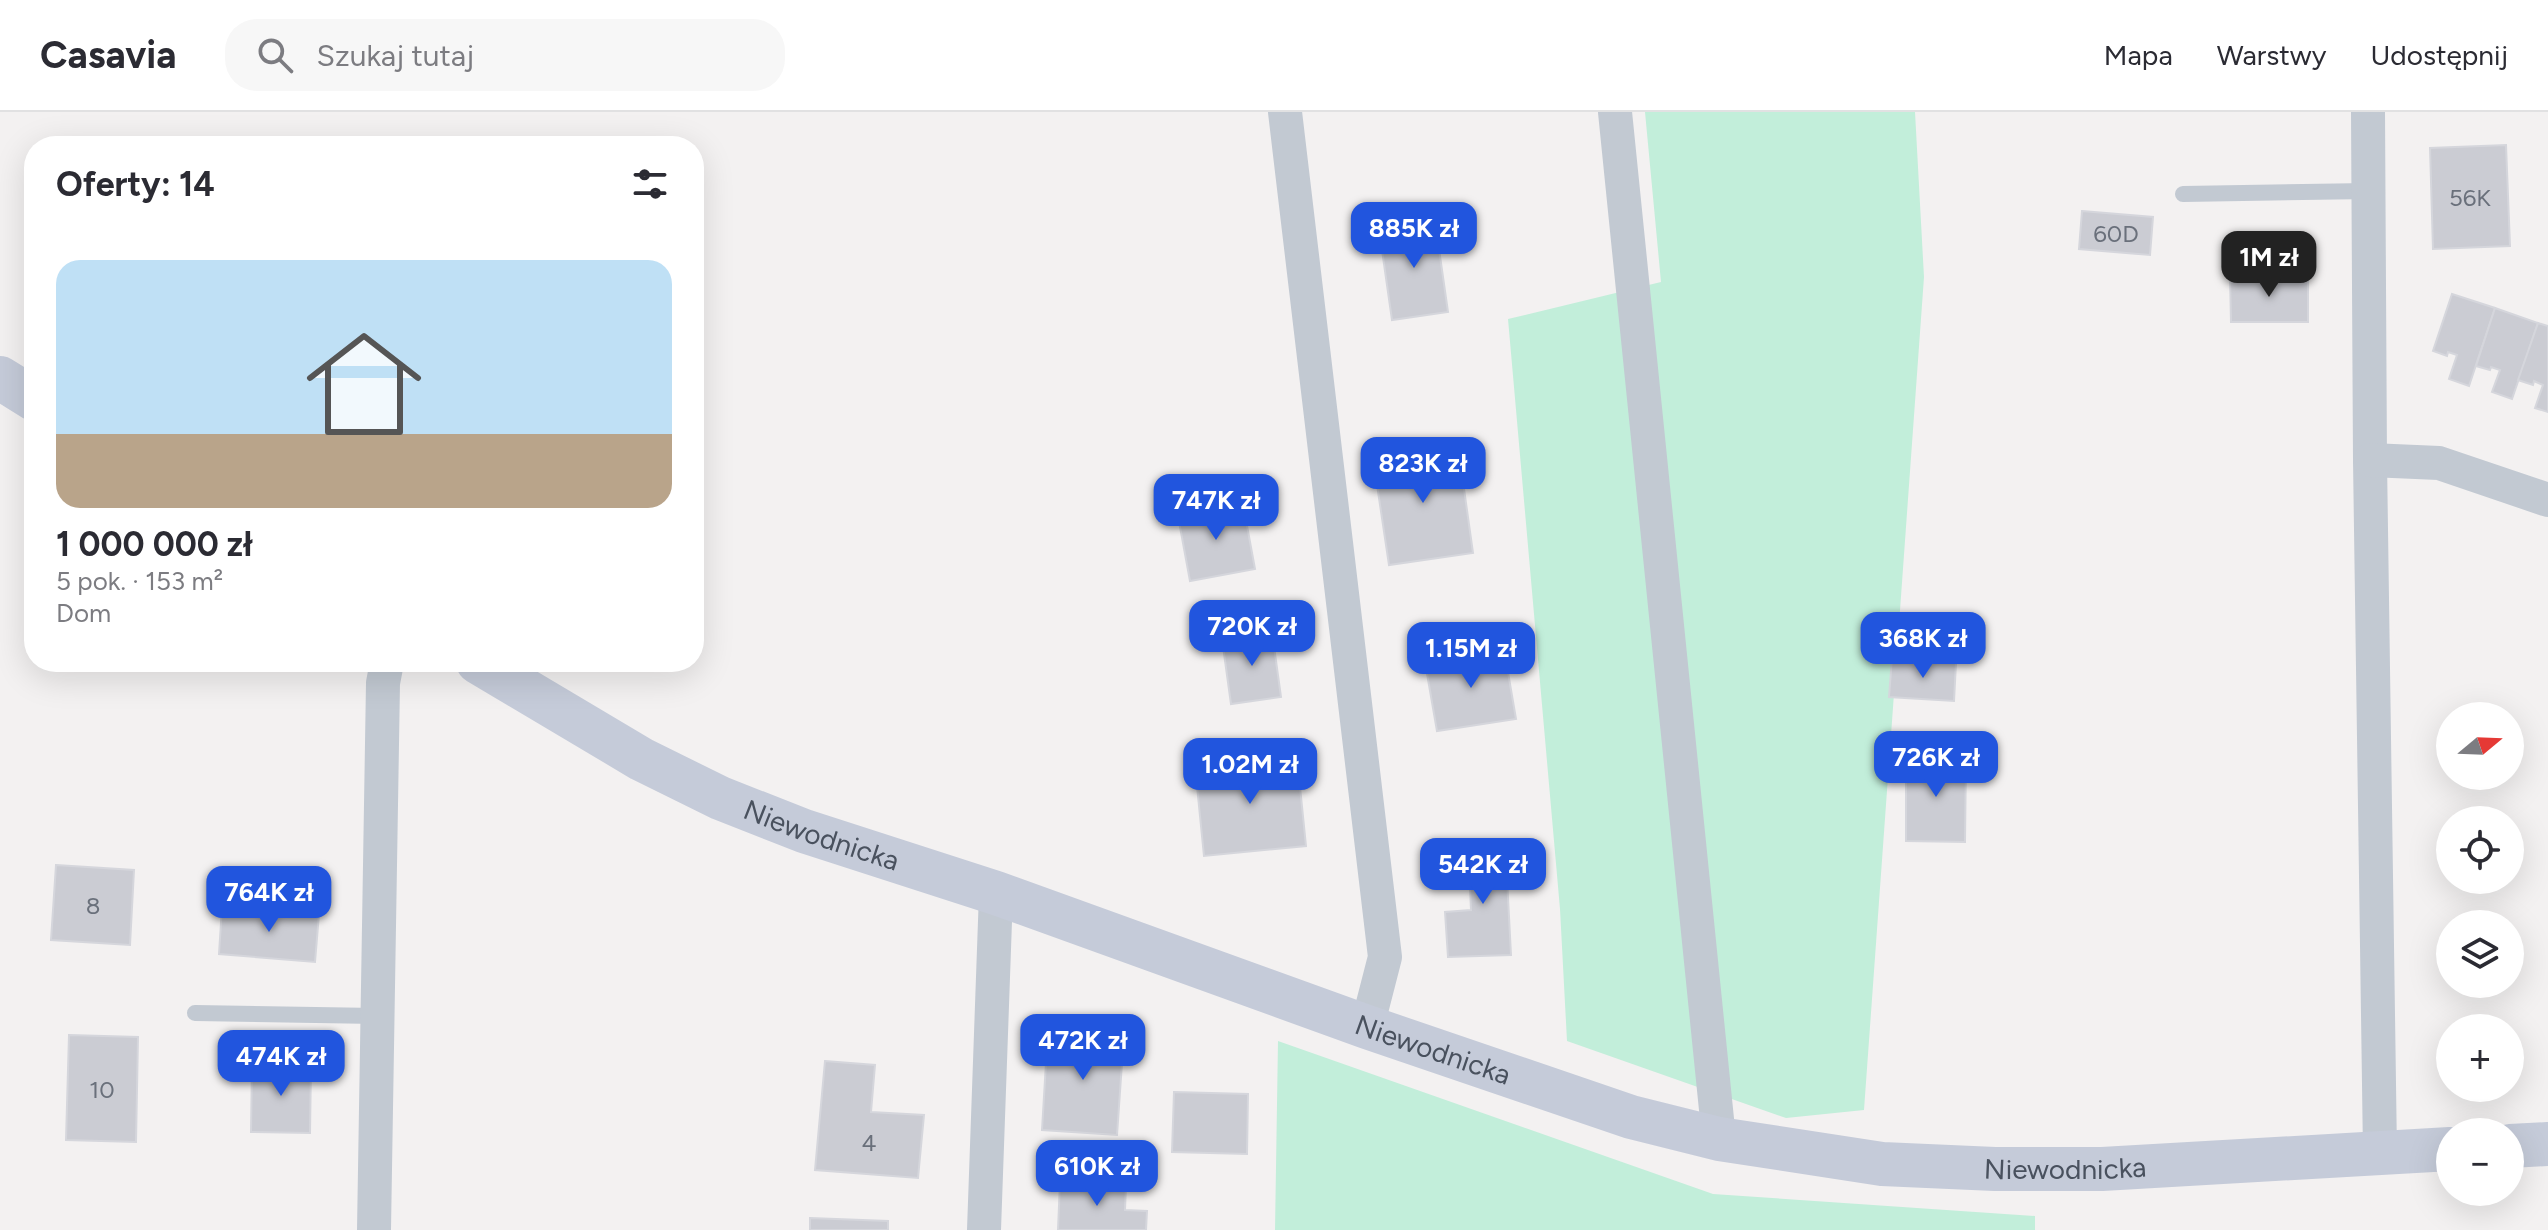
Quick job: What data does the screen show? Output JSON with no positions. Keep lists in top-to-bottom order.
{
  "streets": {
    "street": ["Niewodnicka"]
  },
  "house_numbers": [
    "56K",
    "60D",
    "8",
    "10",
    "4"
  ],
  "north": "right",
  "page": {
    "header": "Casavia",
    "search": "Szukaj tutaj",
    "nav": ["Mapa", "Warstwy", "Udostępnij"],
    "heading": "Oferty: 14",
    "price": [
      "885K zł",
      "1M zł",
      "823K zł",
      "747K zł",
      "720K zł",
      "368K zł",
      "1.15M zł",
      "726K zł",
      "1.02M zł",
      "542K zł",
      "764K zł",
      "472K zł",
      "474K zł",
      "610K zł"
    ],
    "list": [
      {
        "name": "1 000 000 zł",
        "note": "5 pok. · 153 m² · Dom"
      }
    ],
    "map_buttons": ["+", "−"]
  }
}
